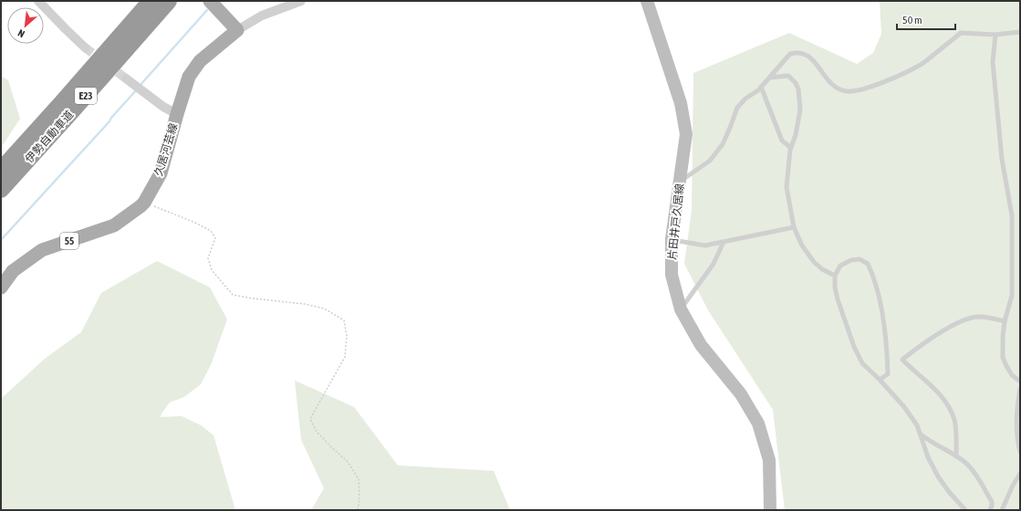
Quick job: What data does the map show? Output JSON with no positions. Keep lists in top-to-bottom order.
{
  "streets": {
    "highway": ["E23", "伊勢自動車道"],
    "main road": ["久居河芸線", "片田井戸久居線", "55"]
  },
  "scale_bar": "50 m",
  "north": "bottom left"
}
